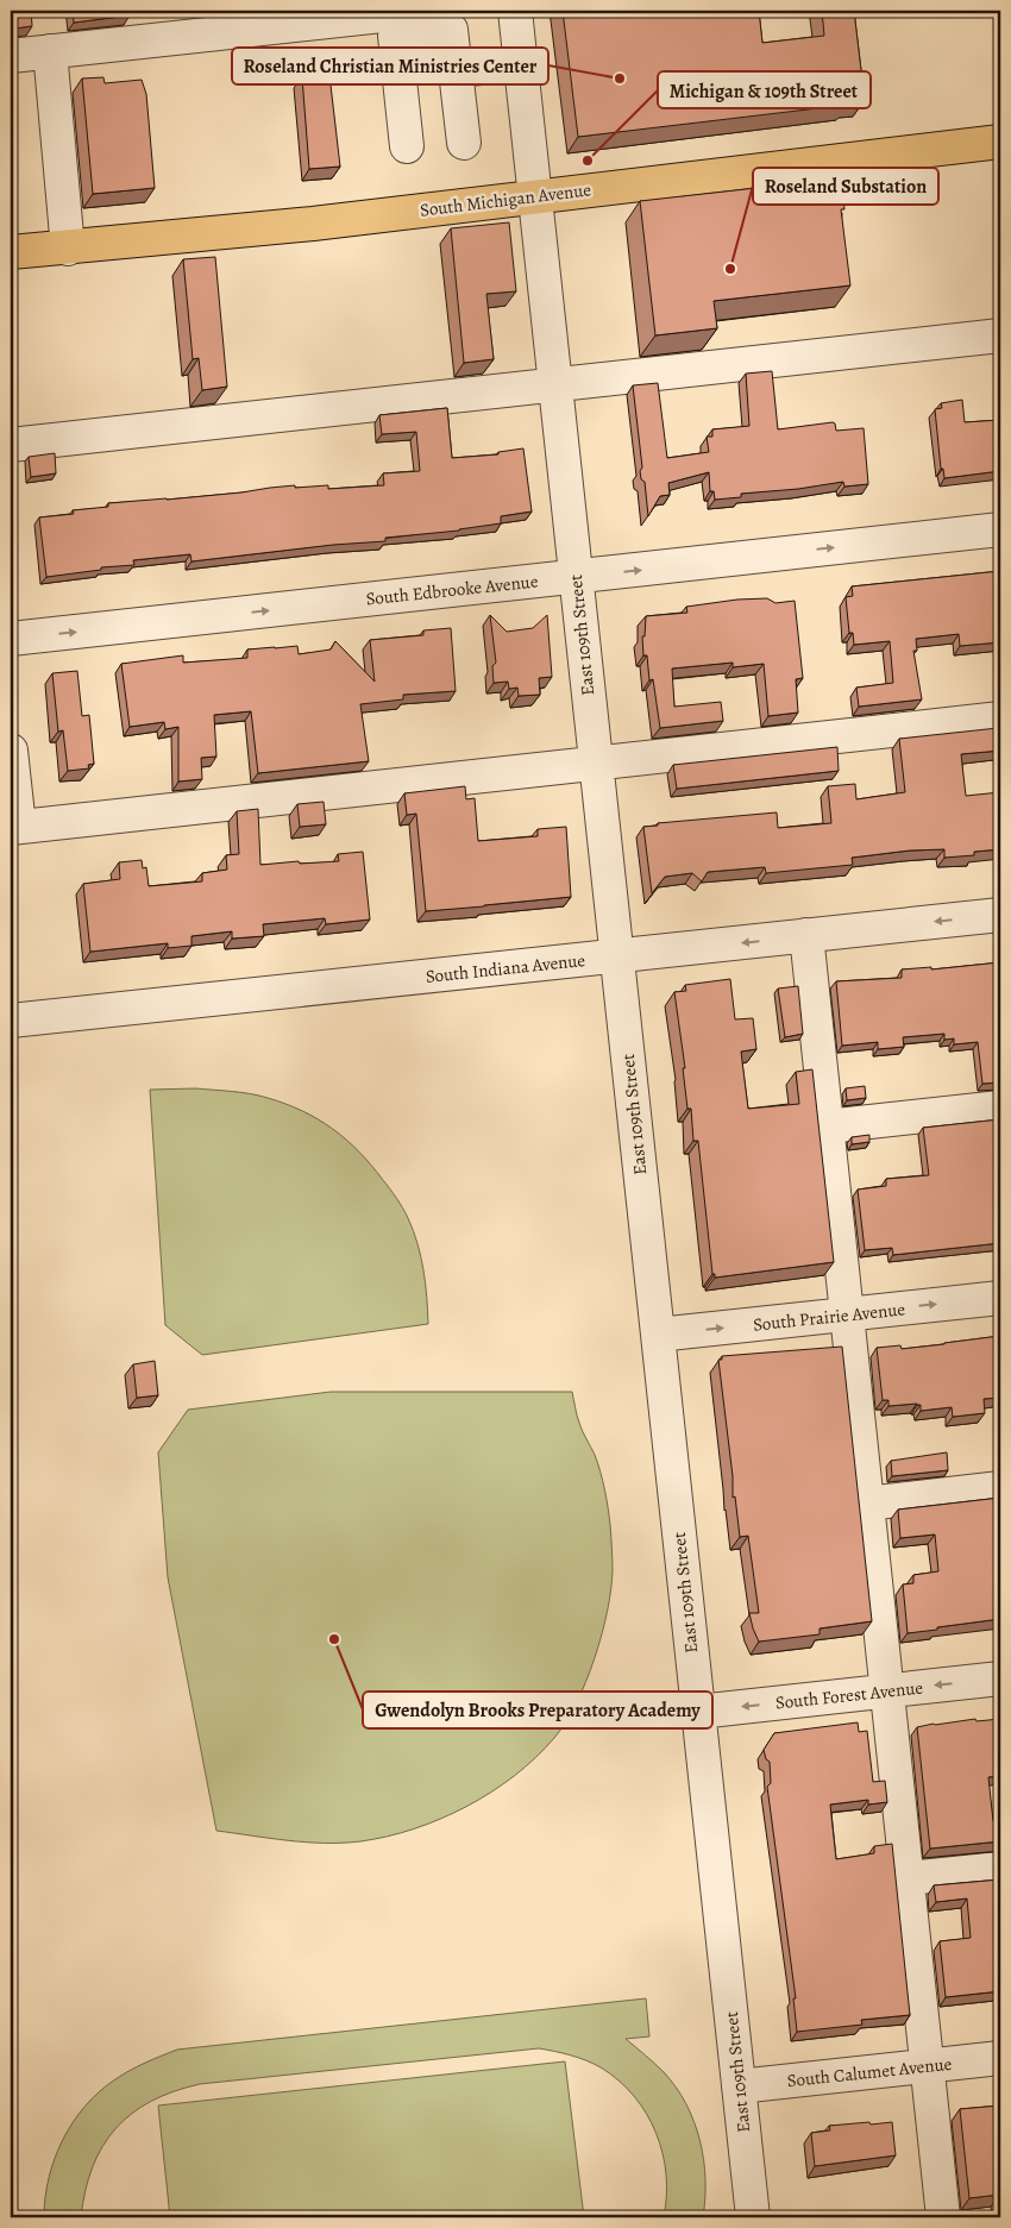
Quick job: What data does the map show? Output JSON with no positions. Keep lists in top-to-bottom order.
{
  "streets": {
    "main road": ["South Michigan Avenue"],
    "street": [
      "South Edbrooke Avenue",
      "East 109th Street",
      "South Indiana Avenue",
      "South Prairie Avenue",
      "South Forest Avenue",
      "South Calumet Avenue"
    ]
  },
  "crossings": [
    ["South Michigan Avenue", "East 109th Street"],
    ["South Edbrooke Avenue", "East 109th Street"],
    ["East 109th Street", "South Indiana Avenue"],
    ["East 109th Street", "South Prairie Avenue"],
    ["East 109th Street", "South Forest Avenue"],
    ["East 109th Street", "South Calumet Avenue"]
  ],
  "places": [
    "Roseland Christian Ministries Center",
    "Michigan & 109th Street",
    "Roseland Substation",
    "Gwendolyn Brooks Preparatory Academy"
  ]
}
